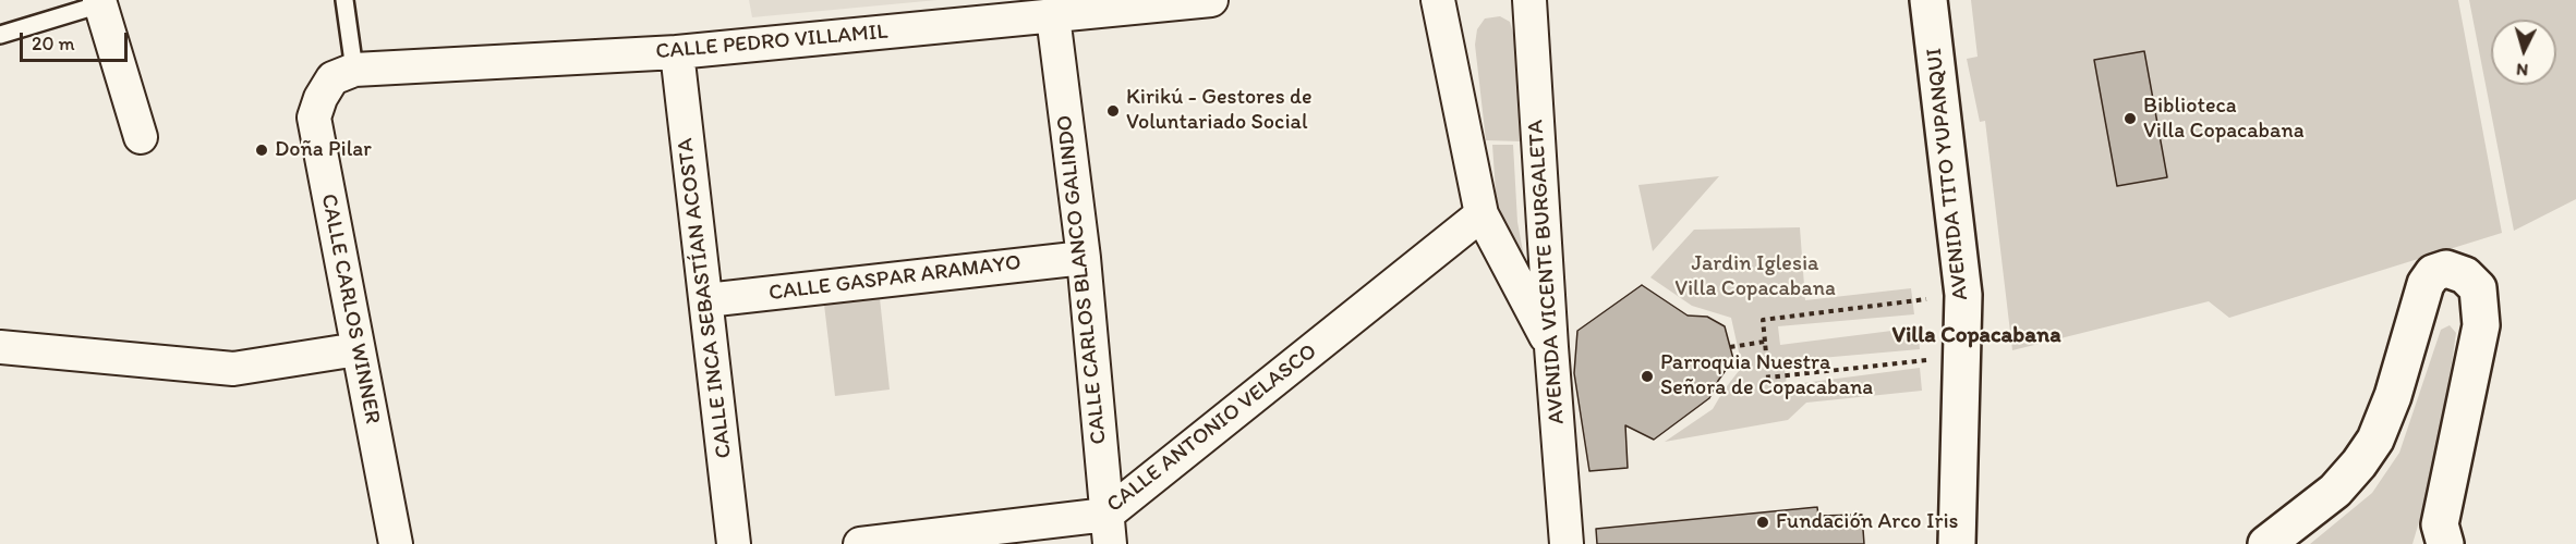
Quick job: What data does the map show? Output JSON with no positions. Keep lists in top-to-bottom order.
{
  "streets": {
    "main road": ["AVENIDA TITO YUPANQUI"],
    "street": [
      "CALLE PEDRO VILLAMIL",
      "AVENIDA VICENTE BURGALETA",
      "CALLE GASPAR ARAMAYO",
      "CALLE CARLOS BLANCO GALINDO",
      "CALLE INCA SEBASTÍAN ACOSTA",
      "CALLE CARLOS WINNER",
      "CALLE ANTONIO VELASCO"
    ]
  },
  "crossings": [
    ["CALLE PEDRO VILLAMIL", "CALLE CARLOS BLANCO GALINDO"],
    ["CALLE PEDRO VILLAMIL", "CALLE INCA SEBASTÍAN ACOSTA"],
    ["CALLE PEDRO VILLAMIL", "CALLE CARLOS WINNER"],
    ["CALLE GASPAR ARAMAYO", "CALLE CARLOS BLANCO GALINDO"],
    ["CALLE GASPAR ARAMAYO", "CALLE INCA SEBASTÍAN ACOSTA"],
    ["CALLE CARLOS BLANCO GALINDO", "CALLE ANTONIO VELASCO"]
  ],
  "districts": ["Villa Copacabana"],
  "parks": ["Jardin Iglesia Villa Copacabana"],
  "places": [
    "Kirikú - Gestores de Voluntariado Social",
    "Biblioteca Villa Copacabana",
    "Doña Pilar",
    "Parroquia Nuestra Señora de Copacabana",
    "Fundación Arco Iris"
  ],
  "scale_bar": "20 m",
  "north": "bottom"
}
